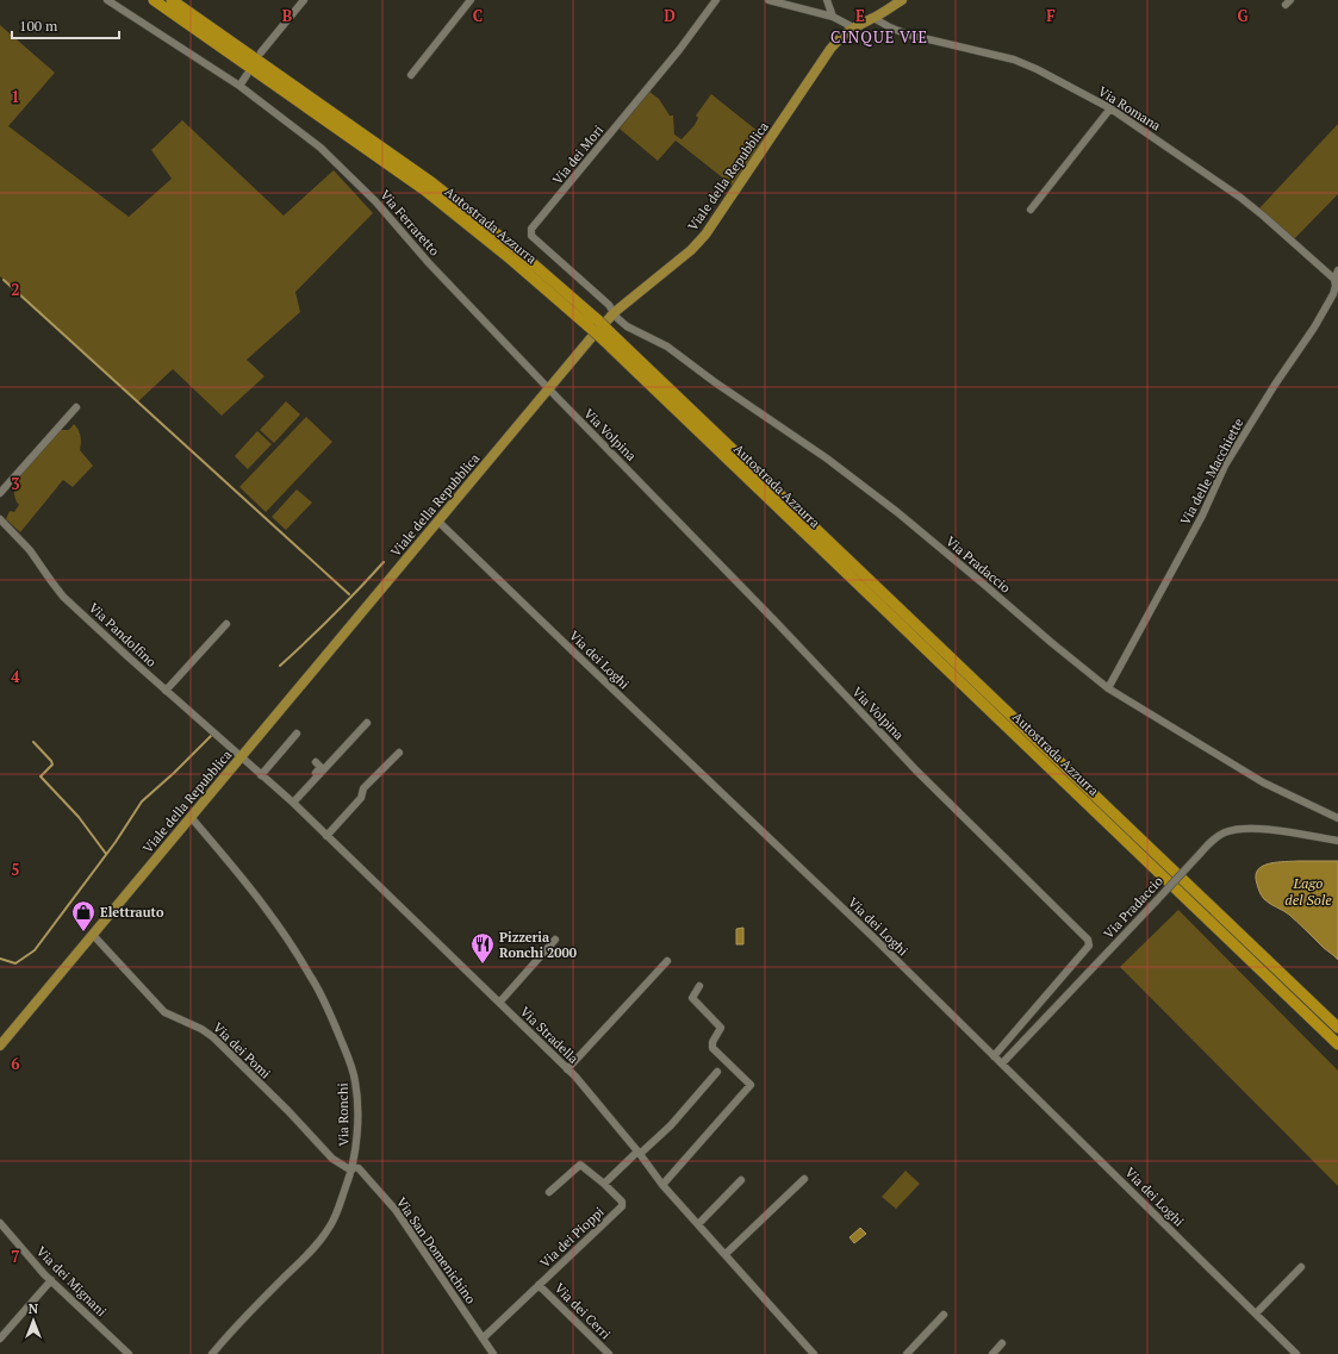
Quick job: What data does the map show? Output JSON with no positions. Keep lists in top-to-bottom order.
{
  "streets": {
    "highway": ["Autostrada Azzurra"],
    "main road": ["Viale della Repubblica"],
    "street": [
      "Via Romana",
      "Via dei Mori",
      "Via Ferraretto",
      "Via Volpina",
      "Via delle Macchiette",
      "Via Pradaccio",
      "Via Pandolfino",
      "Via dei Loghi",
      "Via Stradella",
      "Via dei Pomi",
      "Via Ronchi",
      "Via dei Pioppi",
      "Via San Domenichino",
      "Via dei Mignani",
      "Via dei Cerri"
    ]
  },
  "crossings": [
    ["Via Romana", "Viale della Repubblica"],
    ["Via Romana", "Via delle Macchiette"],
    ["Via dei Mori", "Viale della Repubblica"],
    ["Via dei Mori", "Via Pradaccio"],
    ["Viale della Repubblica", "Via Ferraretto"],
    ["Viale della Repubblica", "Via Volpina"],
    ["Viale della Repubblica", "Via Pradaccio"],
    ["Viale della Repubblica", "Via Pandolfino"],
    ["Viale della Repubblica", "Via dei Loghi"],
    ["Viale della Repubblica", "Via Stradella"],
    ["Viale della Repubblica", "Via dei Pomi"],
    ["Viale della Repubblica", "Via Ronchi"],
    ["Via Ferraretto", "Via Volpina"],
    ["Via Volpina", "Via dei Loghi"],
    ["Via delle Macchiette", "Via Pradaccio"],
    ["Via Pradaccio", "Via dei Loghi"],
    ["Via Pandolfino", "Via Stradella"],
    ["Via dei Pomi", "Via Ronchi"],
    ["Via dei Pomi", "Via San Domenichino"],
    ["Via Ronchi", "Via San Domenichino"],
    ["Via dei Pioppi", "Via San Domenichino"],
    ["Via dei Pioppi", "Via dei Cerri"]
  ],
  "districts": ["CINQUE VIE"],
  "water": ["Lago del Sole"],
  "places": {
    "shop": ["Elettrauto"],
    "restaurant": ["Pizzeria Ronchi 2000"]
  },
  "scale_bar": "100 m",
  "north": "top",
  "grid": {
    "columns": [
      "B",
      "C",
      "D",
      "E",
      "F",
      "G"
    ],
    "rows": [
      "1",
      "2",
      "3",
      "4",
      "5",
      "6",
      "7"
    ]
  }
}
